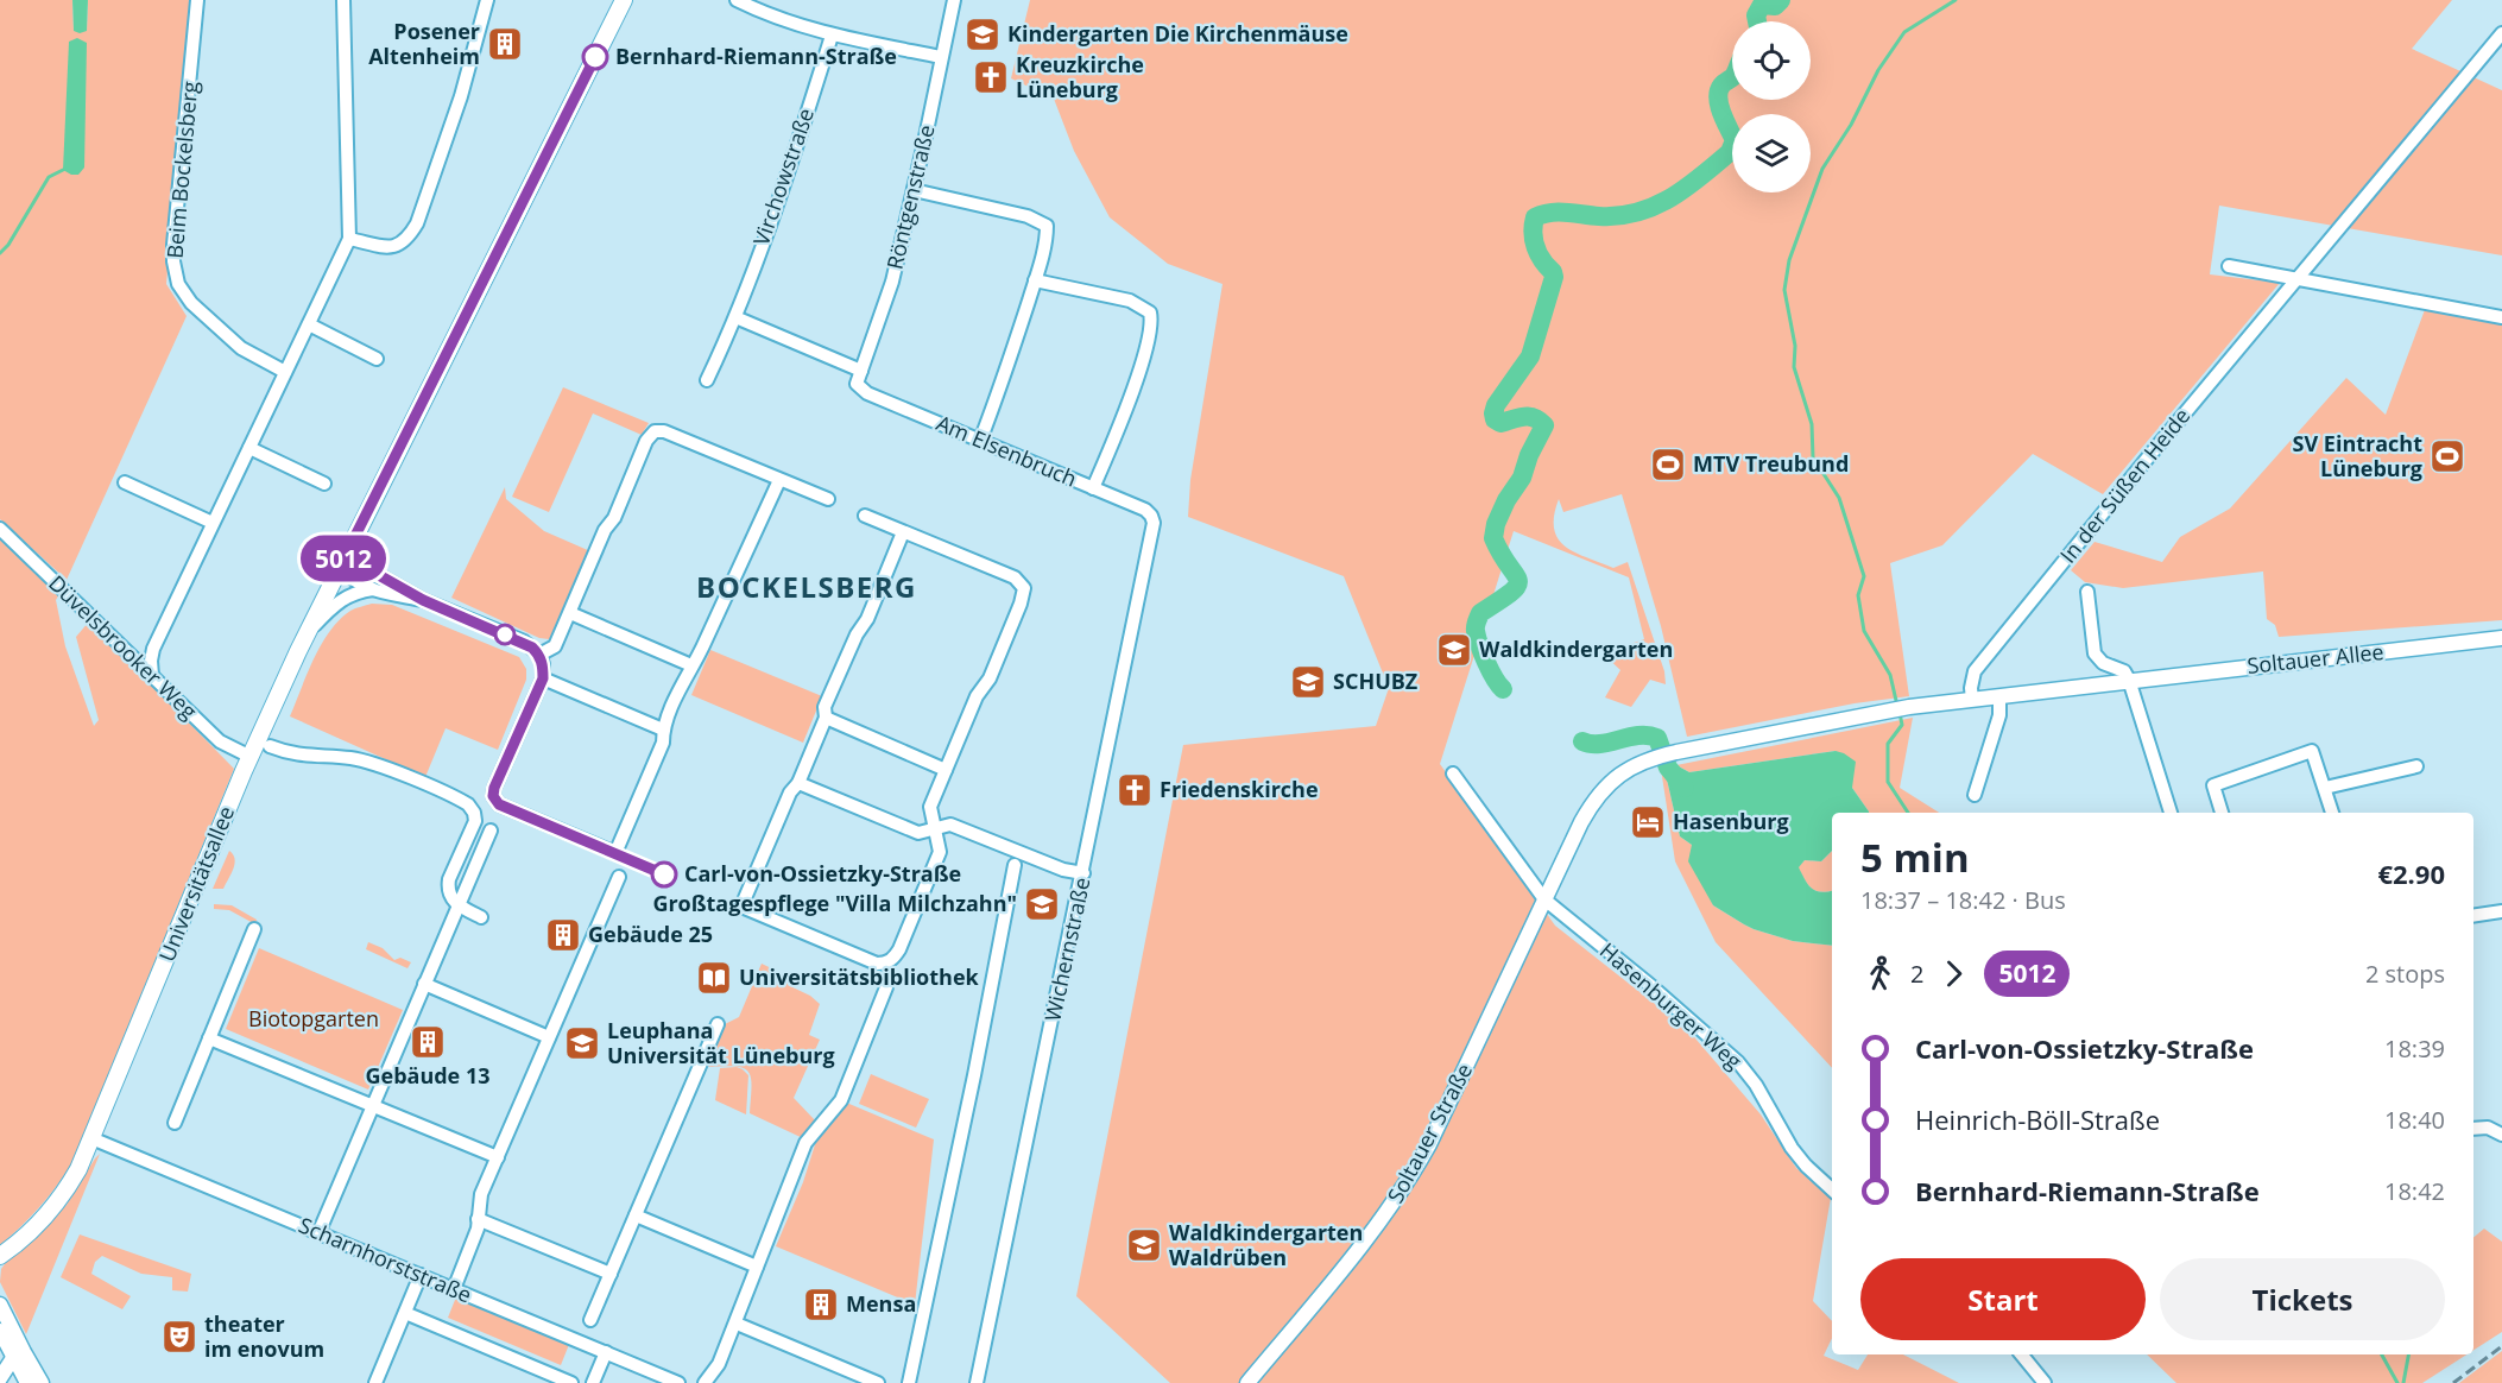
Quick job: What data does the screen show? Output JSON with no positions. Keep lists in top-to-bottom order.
{
  "streets": {
    "main road": ["Universitätsallee"],
    "street": [
      "Beim Bockelsberg",
      "Virchowstraße",
      "Röntgenstraße",
      "Am Elsenbruch",
      "In der Süßen Heide",
      "Düvelsbrooker Weg",
      "Soltauer Allee",
      "Wichernstraße",
      "Hasenburger Weg",
      "Soltauer Straße",
      "Scharnhorststraße"
    ]
  },
  "crossings": [
    ["Röntgenstraße", "Am Elsenbruch"],
    ["Am Elsenbruch", "Wichernstraße"],
    ["In der Süßen Heide", "Soltauer Allee"],
    ["Düvelsbrooker Weg", "Universitätsallee"],
    ["Soltauer Allee", "Hasenburger Weg"],
    ["Soltauer Allee", "Soltauer Straße"],
    ["Universitätsallee", "Scharnhorststraße"],
    ["Hasenburger Weg", "Soltauer Straße"]
  ],
  "districts": ["BOCKELSBERG"],
  "parks": ["Biotopgarten"],
  "places": {
    "school or university": [
      "Kindergarten Die Kirchenmäuse",
      "Waldkindergarten",
      "SCHUBZ",
      "Großtagespflege \"Villa Milchzahn\"",
      "Leuphana Universität Lüneburg",
      "Waldkindergarten Waldrüben"
    ],
    "building": [
      "Posener Altenheim",
      "Gebäude 25",
      "Gebäude 13",
      "Mensa"
    ],
    "other": ["Bernhard-Riemann-Straße", "Carl-von-Ossietzky-Straße"],
    "church": ["Kreuzkirche Lüneburg", "Friedenskirche"],
    "sports": ["SV Eintracht Lüneburg", "MTV Treubund"],
    "hotel": ["Hasenburg"],
    "library": ["Universitätsbibliothek"],
    "theatre": ["theater im enovum"]
  },
  "lines": ["bus line 5012"],
  "page": {
    "on_map": "5012",
    "heading": ["5 min", "18:37 – 18:42 · Bus", "€2.90"],
    "legs": ["2", "5012", "2 stops"],
    "list": [
      {
        "name": "Carl-von-Ossietzky-Straße",
        "value": "18:39"
      },
      {
        "name": "Heinrich-Böll-Straße",
        "value": "18:40"
      },
      {
        "name": "Bernhard-Riemann-Straße",
        "value": "18:42"
      }
    ],
    "buttons": ["Start", "Tickets"]
  }
}
